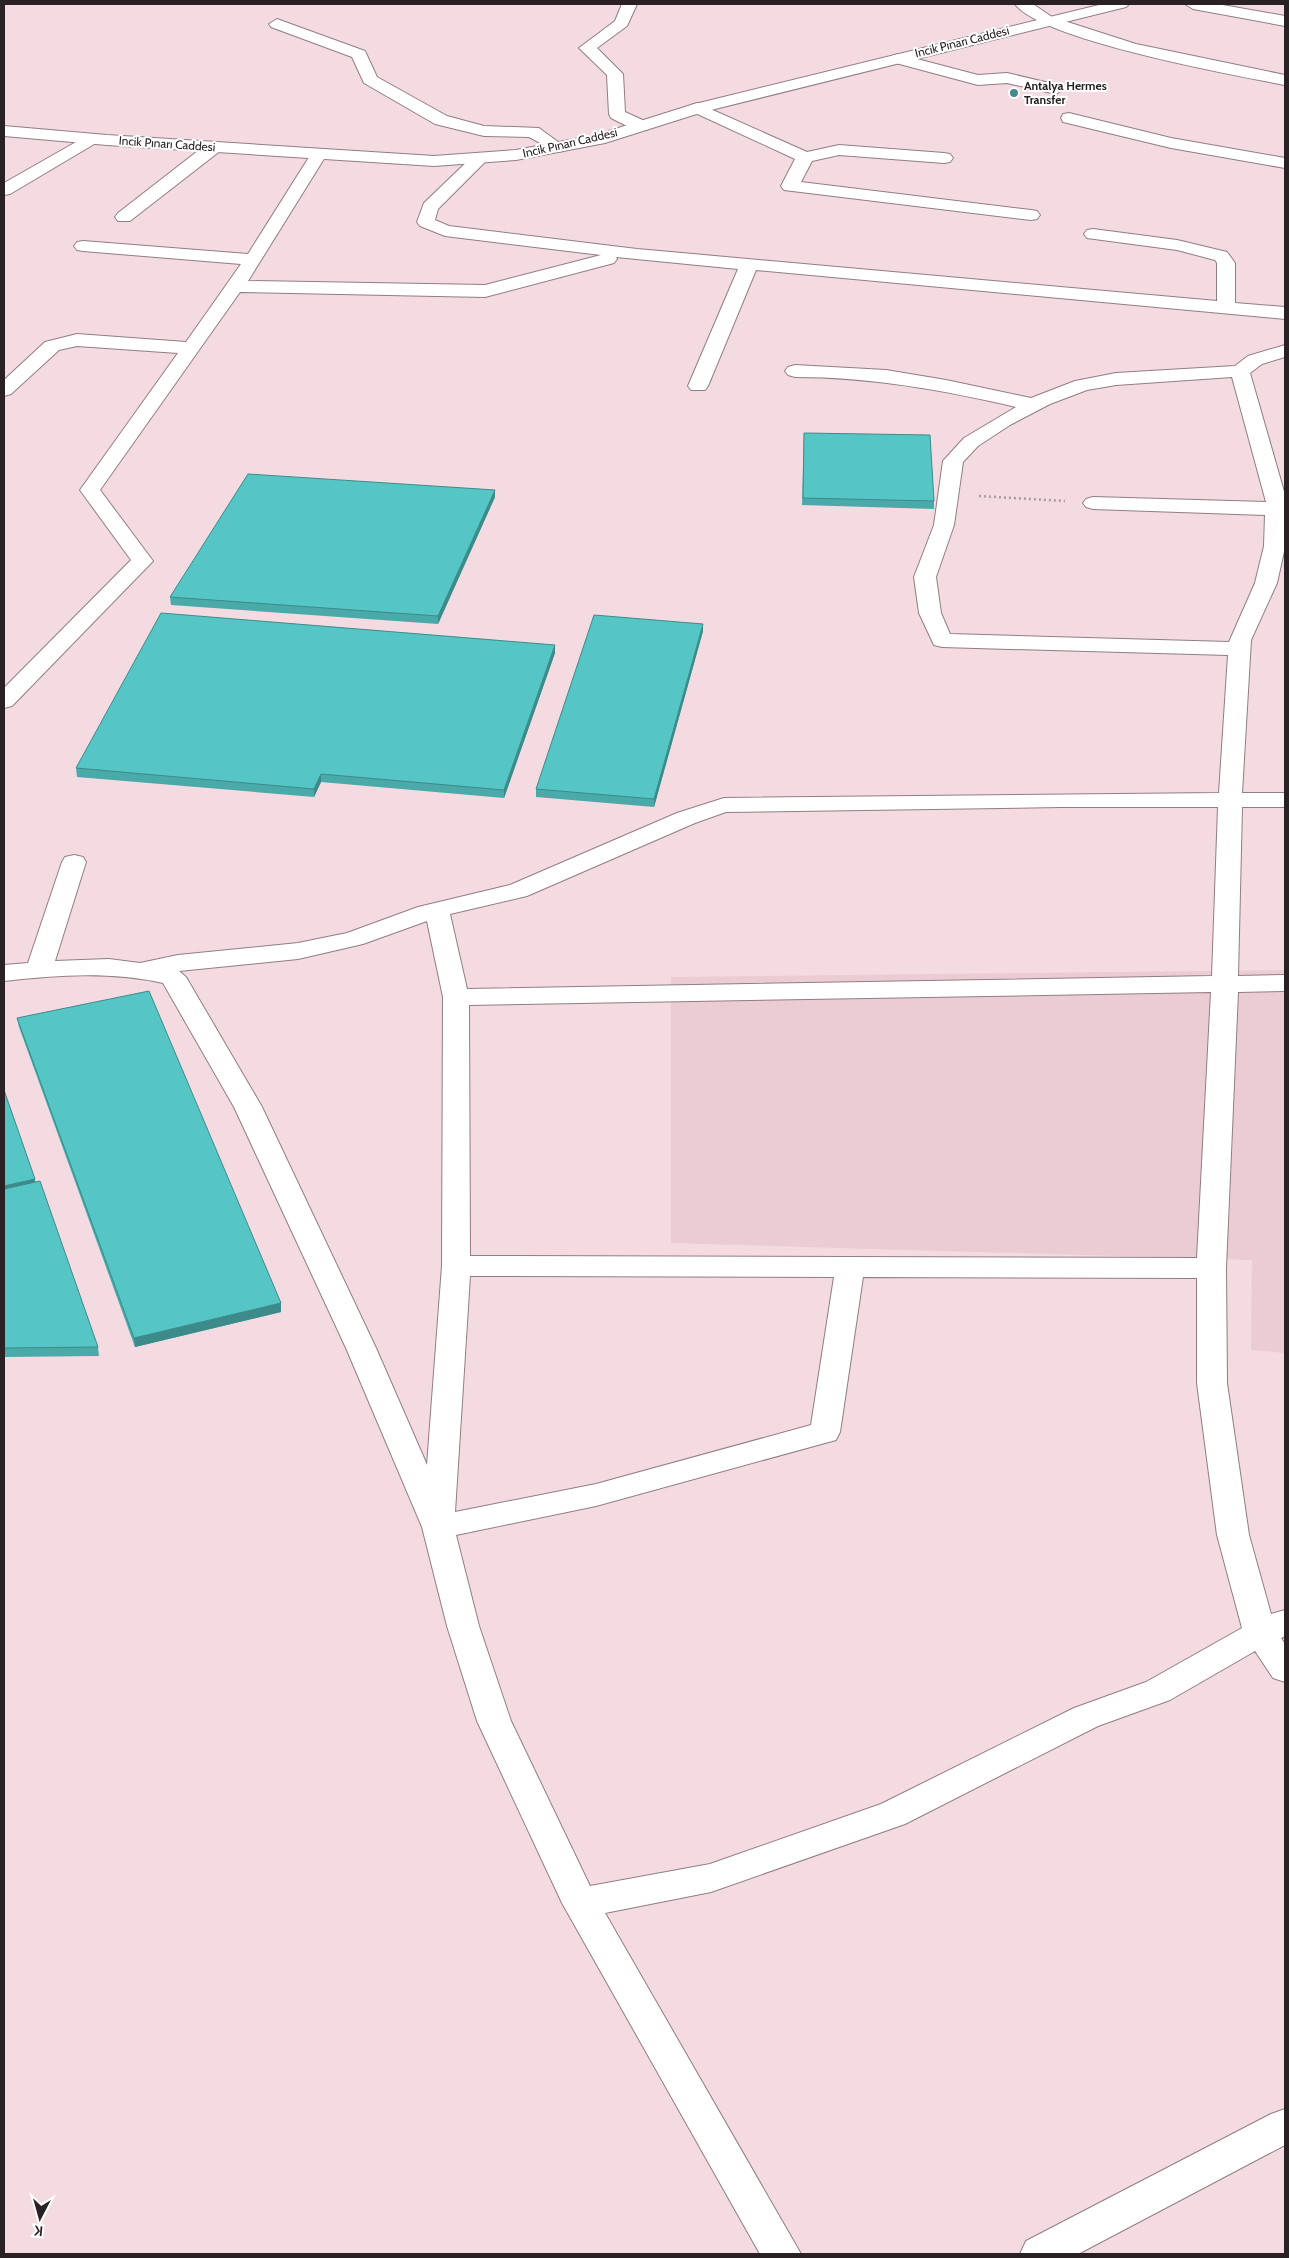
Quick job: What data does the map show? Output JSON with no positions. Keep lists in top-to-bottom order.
{
  "streets": {
    "street": ["Incik Pınarı Caddesi"]
  },
  "places": ["Antalya Hermes Transfer"],
  "north": "bottom"
}
